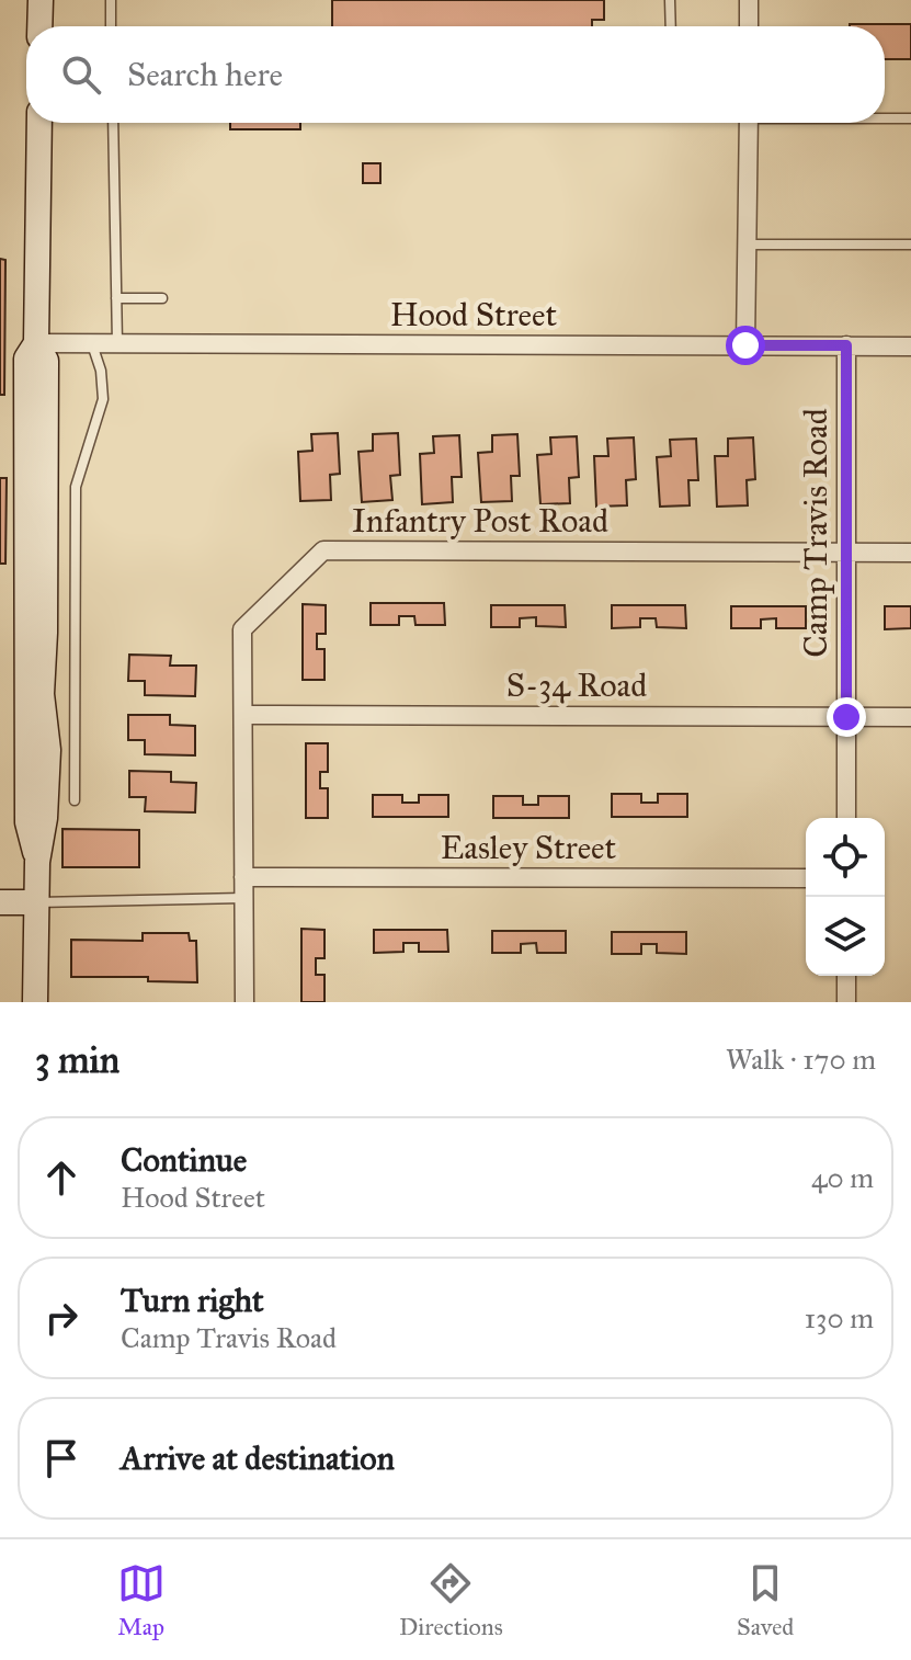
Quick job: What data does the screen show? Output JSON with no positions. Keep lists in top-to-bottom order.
{
  "streets": {
    "street": [
      "Hood Street",
      "Infantry Post Road",
      "Camp Travis Road",
      "S-34 Road",
      "Easley Street"
    ]
  },
  "crossings": [
    ["Hood Street", "Camp Travis Road"],
    ["Infantry Post Road", "Camp Travis Road"],
    ["Infantry Post Road", "S-34 Road"],
    ["Infantry Post Road", "Easley Street"],
    ["Camp Travis Road", "S-34 Road"]
  ],
  "page": {
    "search": "Search here",
    "heading": ["3 min", "Walk · 170 m"],
    "list": [
      ["Continue", "Hood Street", "40 m"],
      ["Turn right", "Camp Travis Road", "130 m"],
      "Arrive at destination"
    ],
    "nav": ["Map", "Directions", "Saved"]
  }
}
